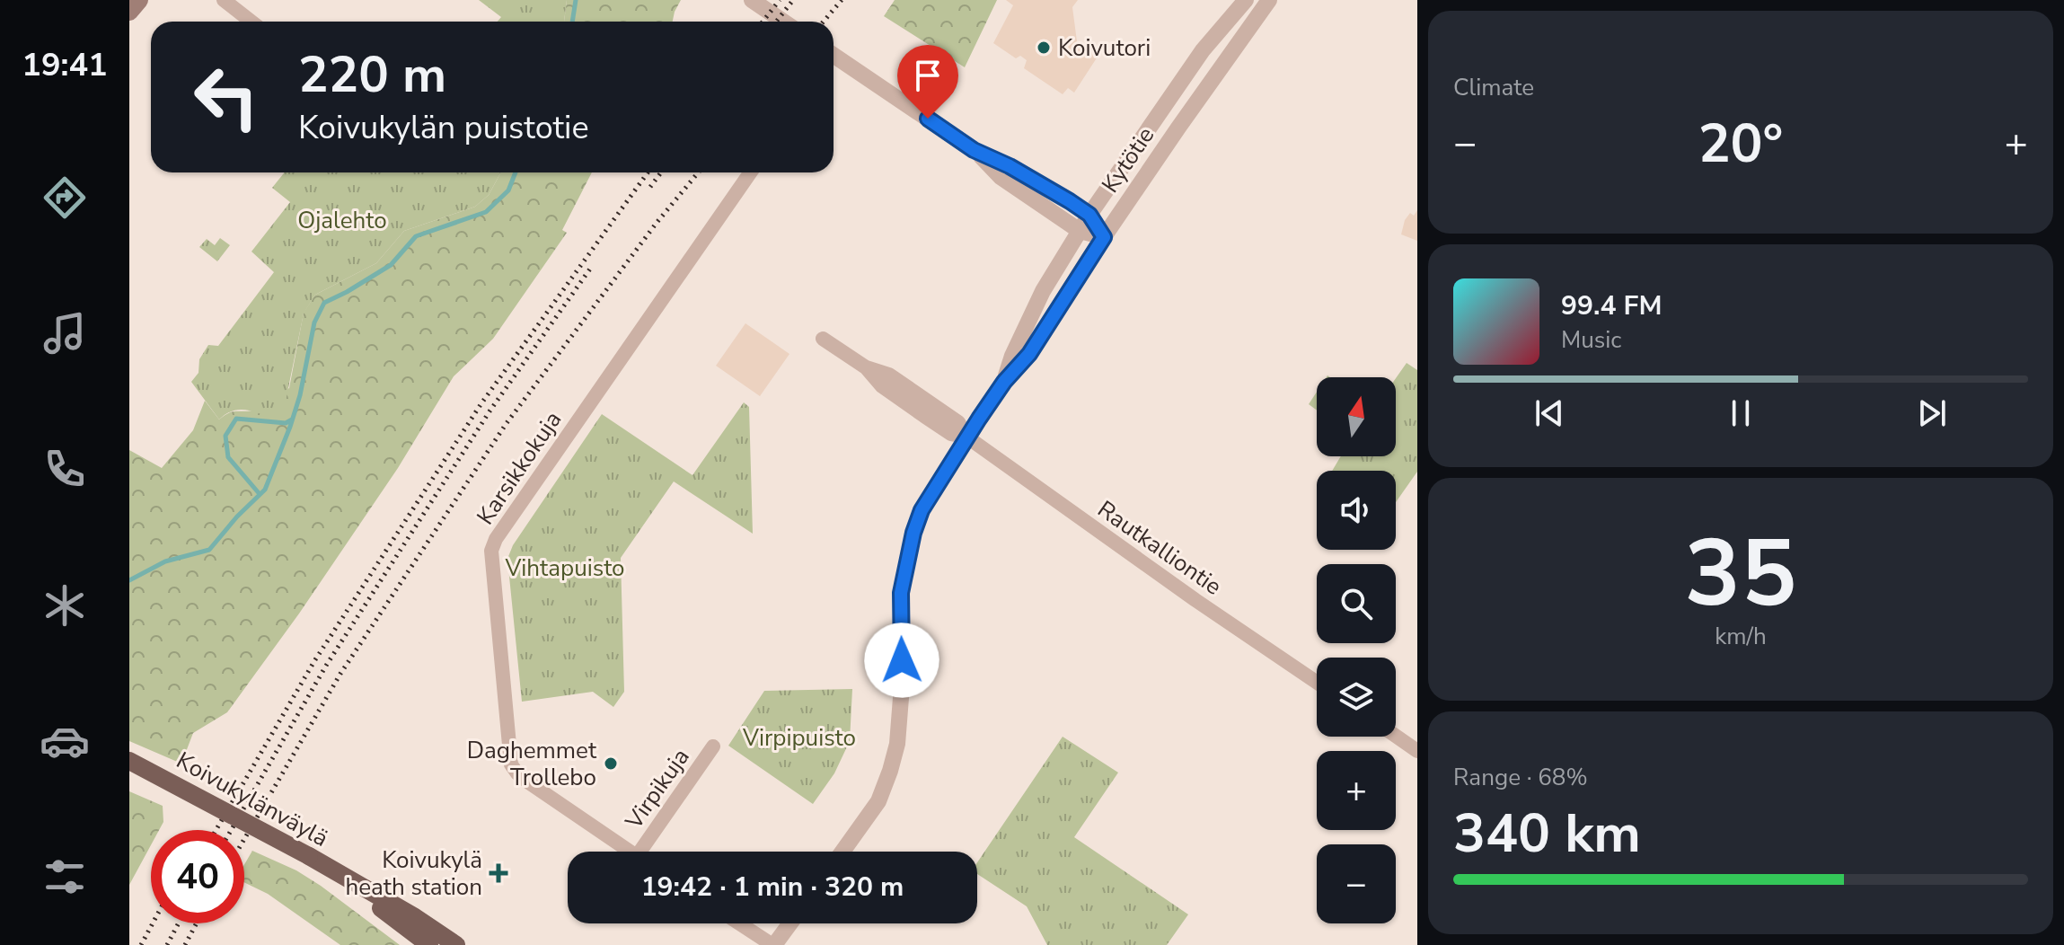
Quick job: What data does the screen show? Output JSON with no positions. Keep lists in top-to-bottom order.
{
  "streets": {
    "main road": ["Koivukylänväylä"],
    "street": [
      "Kytötie",
      "Karsikkokuja",
      "Rautkalliontie",
      "Virpikuja"
    ]
  },
  "crossings": [
    ["Kytötie", "Rautkalliontie"]
  ],
  "parks": ["Ojalehto", "Vihtapuisto", "Virpipuisto"],
  "places": {
    "other": ["Koivutori", "Daghemmet Trollebo"],
    "health": ["Koivukylä heath station"]
  },
  "north": "top",
  "page": {
    "tabs": "19:41",
    "tile": [
      "Climate",
      ["35", "km/h"],
      ["Range · 68%", "340 km"]
    ],
    "turn": ["220 m", "Koivukylän puistotie"],
    "heat": ["−", "20°", "+"],
    "song": ["99.4 FM", "Music"],
    "map_buttons": ["+", "−"],
    "limit": "40",
    "trip": "19:42 · 1 min · 320 m"
  }
}
